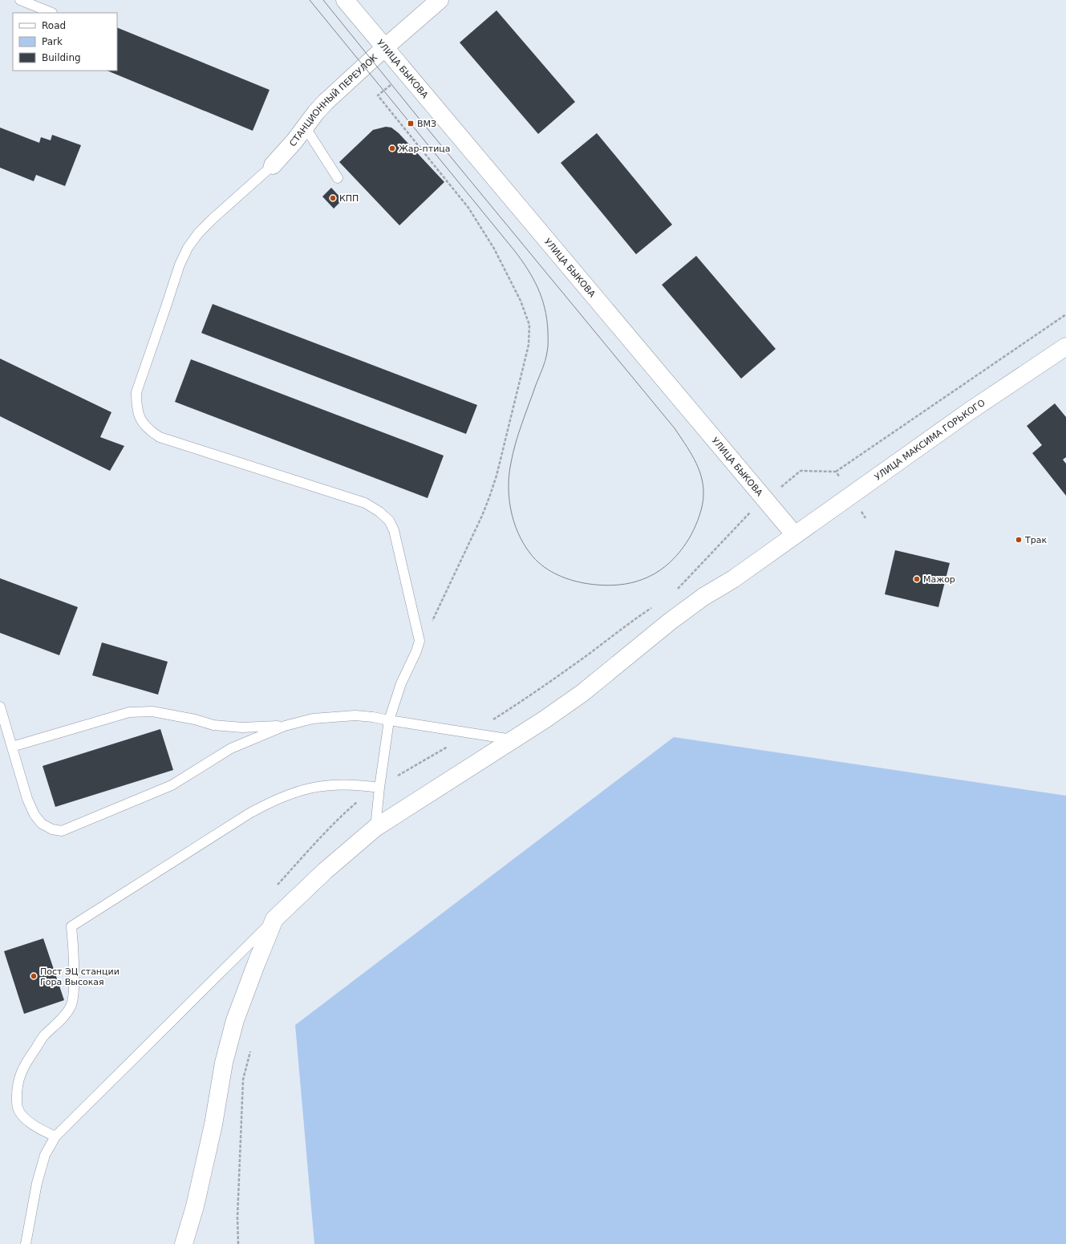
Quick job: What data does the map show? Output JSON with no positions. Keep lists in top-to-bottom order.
{
  "streets": {
    "street": ["УЛИЦА БЫКОВА", "СТАНЦИОННЫЙ ПЕРЕУЛОК", "УЛИЦА МАКСИМА ГОРЬКОГО"]
  },
  "crossings": [
    ["УЛИЦА БЫКОВА", "СТАНЦИОННЫЙ ПЕРЕУЛОК"],
    ["УЛИЦА БЫКОВА", "УЛИЦА МАКСИМА ГОРЬКОГО"]
  ],
  "places": {
    "transit": ["ВМЗ"],
    "other": [
      "Жар-птица",
      "КПП",
      "Трак",
      "Мажор",
      "Пост ЭЦ станции Гора Высокая"
    ]
  },
  "legend": ["Road", "Park", "Building"]
}
